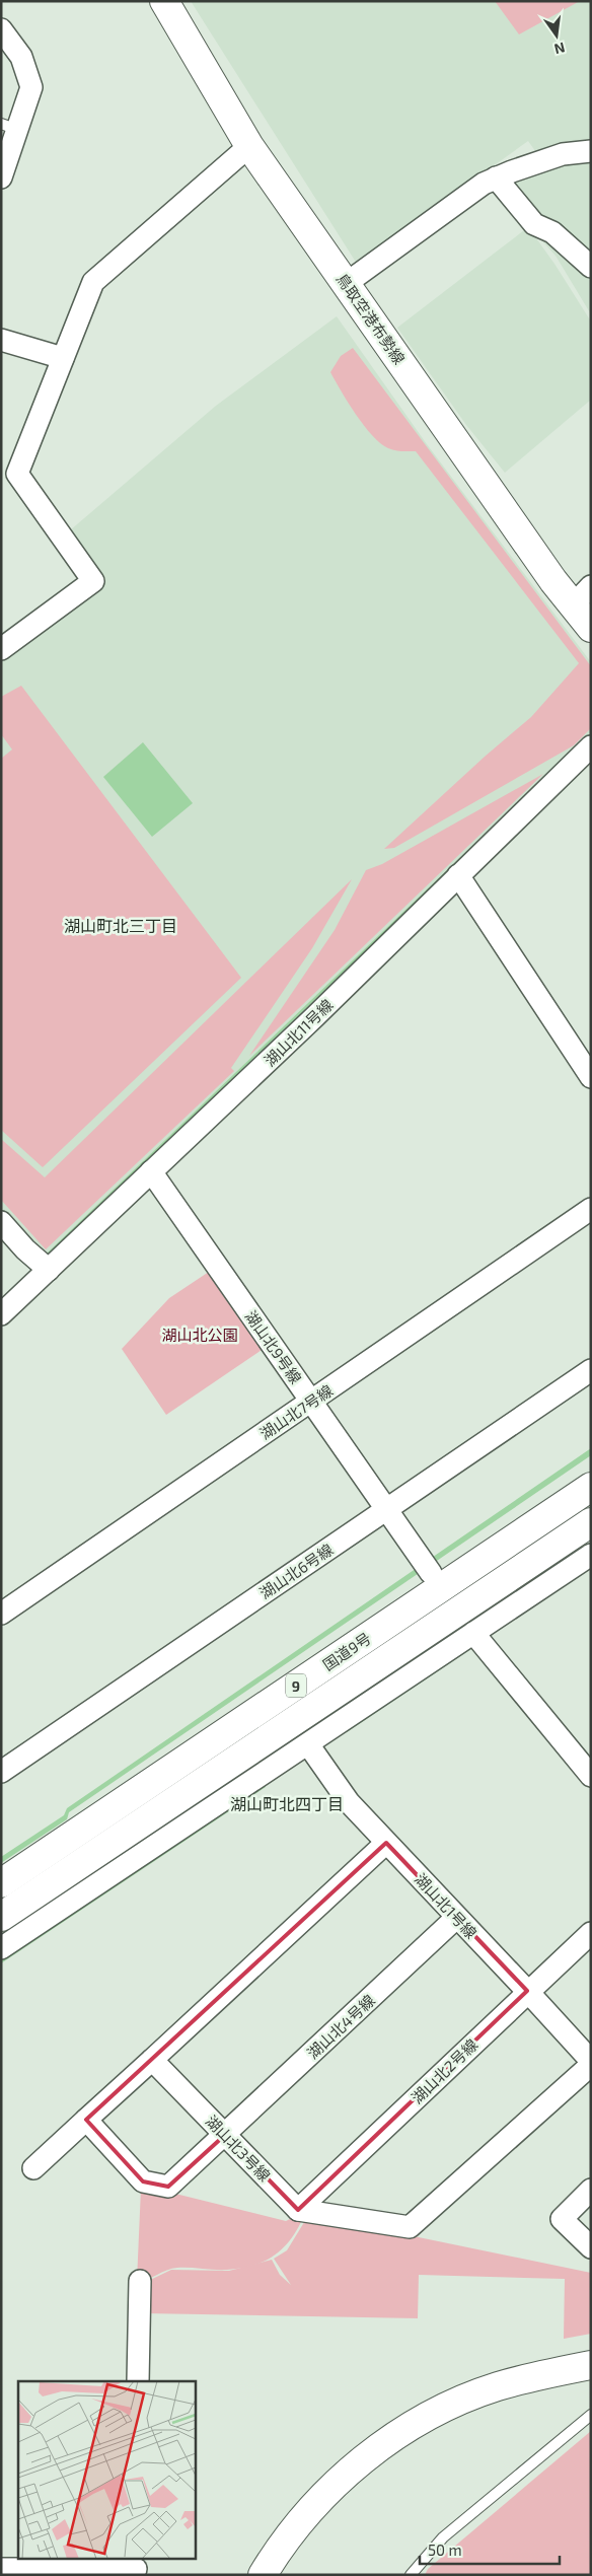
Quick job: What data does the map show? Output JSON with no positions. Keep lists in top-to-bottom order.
{
  "streets": {
    "main road": ["鳥取空港布勢線", "国道9号", "9"],
    "street": [
      "湖山北11号線",
      "湖山北9号線",
      "湖山北7号線",
      "湖山北6号線",
      "湖山北1号線",
      "湖山北4号線",
      "湖山北2号線",
      "湖山北3号線"
    ]
  },
  "crossings": [
    ["湖山北11号線", "湖山北9号線"],
    ["湖山北9号線", "湖山北7号線"],
    ["湖山北9号線", "湖山北6号線"],
    ["湖山北1号線", "湖山北4号線"],
    ["湖山北1号線", "湖山北2号線"],
    ["湖山北4号線", "湖山北3号線"],
    ["湖山北2号線", "湖山北3号線"]
  ],
  "districts": ["湖山町北三丁目", "湖山町北四丁目"],
  "parks": ["湖山北公園"],
  "scale_bar": "50 m",
  "north": "bottom"
}
